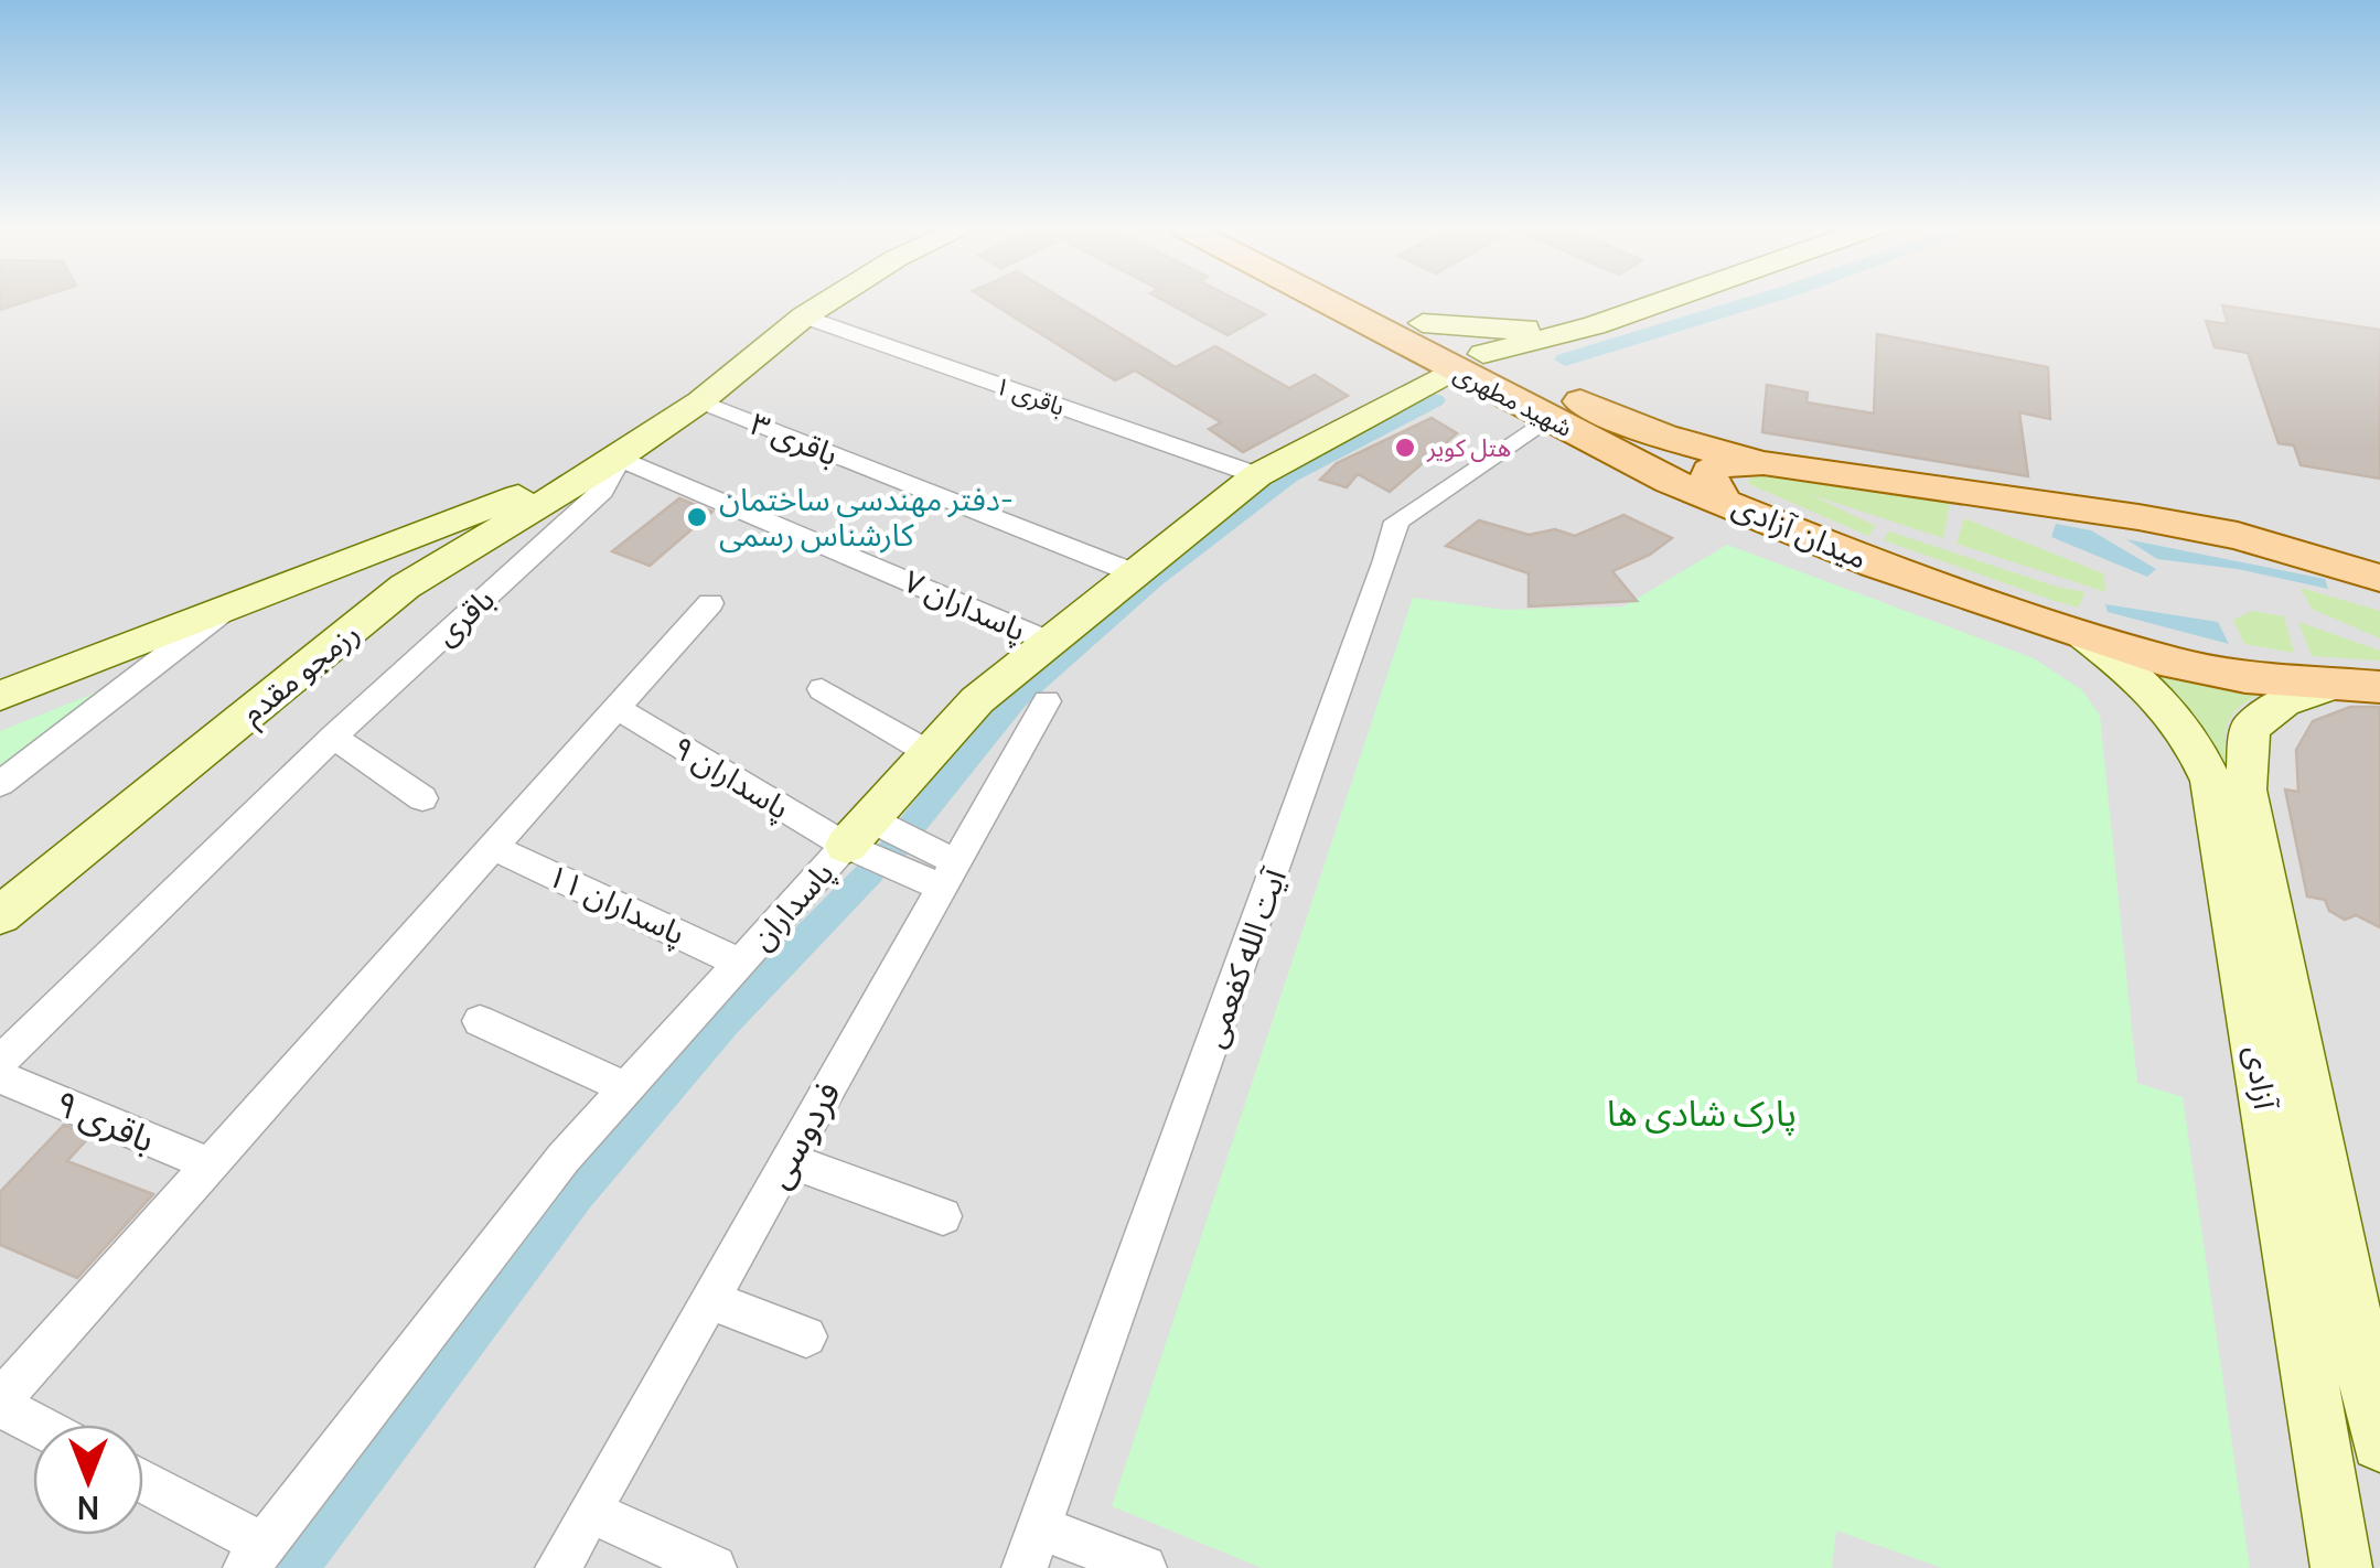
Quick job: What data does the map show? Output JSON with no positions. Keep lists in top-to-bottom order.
{
  "streets": {
    "main road": ["شهید مطهری", "میدان آزادی"],
    "street": [
      "باقری ۱",
      "باقری ۳",
      "پاسداران ۷",
      "باقری",
      "رزمجو مقدم",
      "پاسداران ۹",
      "پاسداران ۱۱",
      "پاسداران",
      "آیت الله کفعمی",
      "آزادی",
      "باقری ۹",
      "فردوسی"
    ]
  },
  "crossings": [
    ["باقری ۱", "باقری"],
    ["باقری ۱", "پاسداران"],
    ["شهید مطهری", "میدان آزادی"],
    ["شهید مطهری", "پاسداران"],
    ["شهید مطهری", "آیت الله کفعمی"],
    ["باقری ۳", "باقری"],
    ["باقری ۳", "پاسداران"],
    ["میدان آزادی", "آزادی"],
    ["پاسداران ۷", "باقری"],
    ["پاسداران ۷", "رزمجو مقدم"],
    ["پاسداران ۷", "پاسداران"],
    ["باقری", "رزمجو مقدم"],
    ["پاسداران ۹", "پاسداران"],
    ["پاسداران ۹", "فردوسی"],
    ["پاسداران ۱۱", "پاسداران"]
  ],
  "parks": ["پارک شادی ها"],
  "places": ["هتل کویر", "دفتر مهندسی ساختمان- کارشناس رسمی"],
  "north": "bottom"
}
